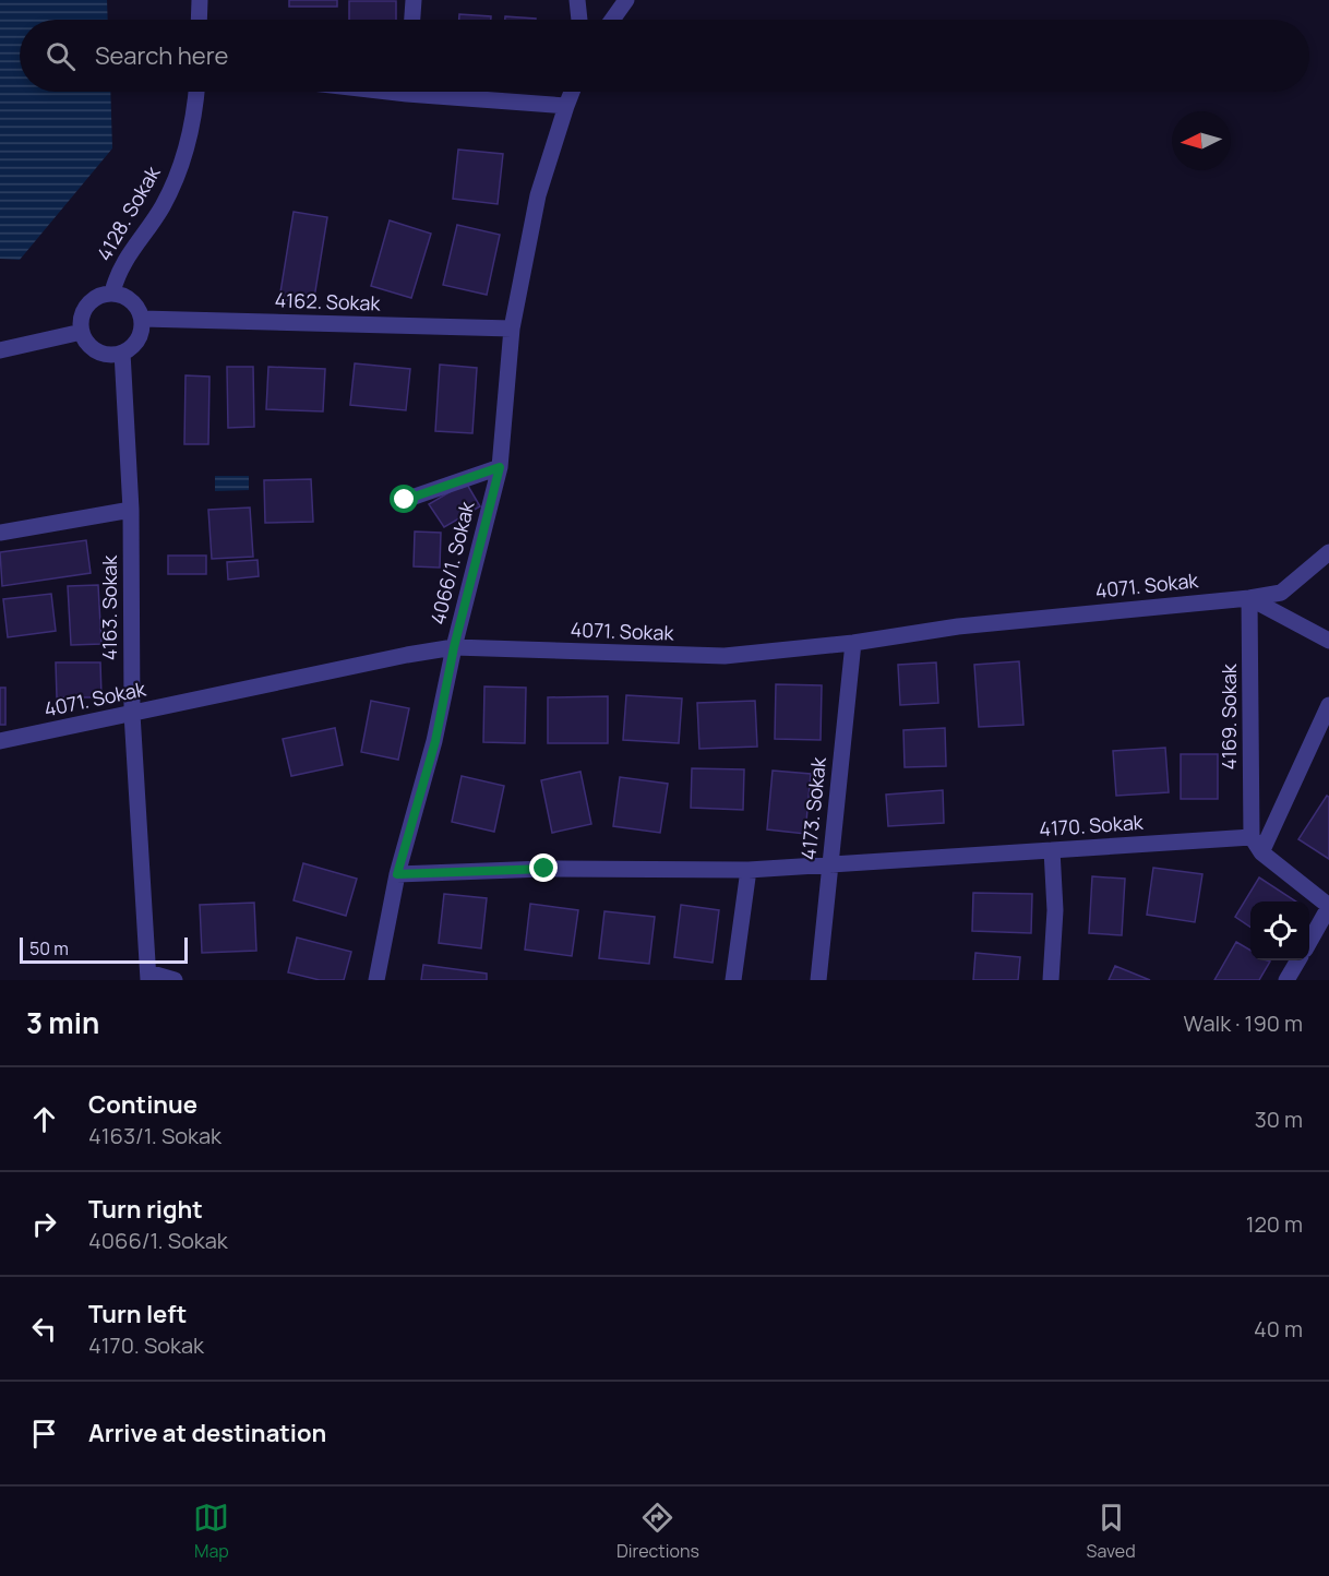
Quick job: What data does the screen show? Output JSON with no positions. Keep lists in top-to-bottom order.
{
  "streets": {
    "street": [
      "4128. Sokak",
      "4162. Sokak",
      "4066/1. Sokak",
      "4071. Sokak",
      "4163. Sokak",
      "4169. Sokak",
      "4173. Sokak",
      "4170. Sokak"
    ]
  },
  "crossings": [
    ["4128. Sokak", "4162. Sokak"],
    ["4128. Sokak", "4163. Sokak"],
    ["4162. Sokak", "4066/1. Sokak"],
    ["4162. Sokak", "4163. Sokak"],
    ["4066/1. Sokak", "4071. Sokak"],
    ["4071. Sokak", "4163. Sokak"],
    ["4071. Sokak", "4169. Sokak"],
    ["4071. Sokak", "4173. Sokak"],
    ["4169. Sokak", "4170. Sokak"],
    ["4173. Sokak", "4170. Sokak"]
  ],
  "scale_bar": "50 m",
  "north": "left",
  "page": {
    "search": "Search here",
    "scale": "50 m",
    "heading": ["3 min", "Walk · 190 m"],
    "list": [
      ["Continue", "4163/1. Sokak", "30 m"],
      ["Turn right", "4066/1. Sokak", "120 m"],
      ["Turn left", "4170. Sokak", "40 m"],
      "Arrive at destination"
    ],
    "nav": ["Map", "Directions", "Saved"]
  }
}
